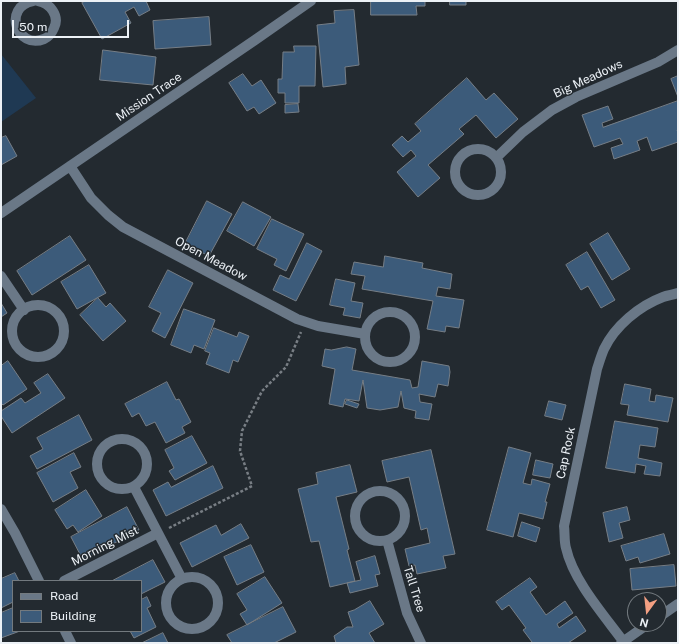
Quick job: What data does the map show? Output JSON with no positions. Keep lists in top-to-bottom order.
{
  "streets": {
    "street": [
      "Big Meadows",
      "Mission Trace",
      "Open Meadow",
      "Cap Rock",
      "Morning Mist",
      "Tall Tree"
    ]
  },
  "crossings": [
    ["Mission Trace", "Open Meadow"]
  ],
  "legend": ["Road", "Building"],
  "scale_bar": "50 m",
  "north": "bottom"
}
